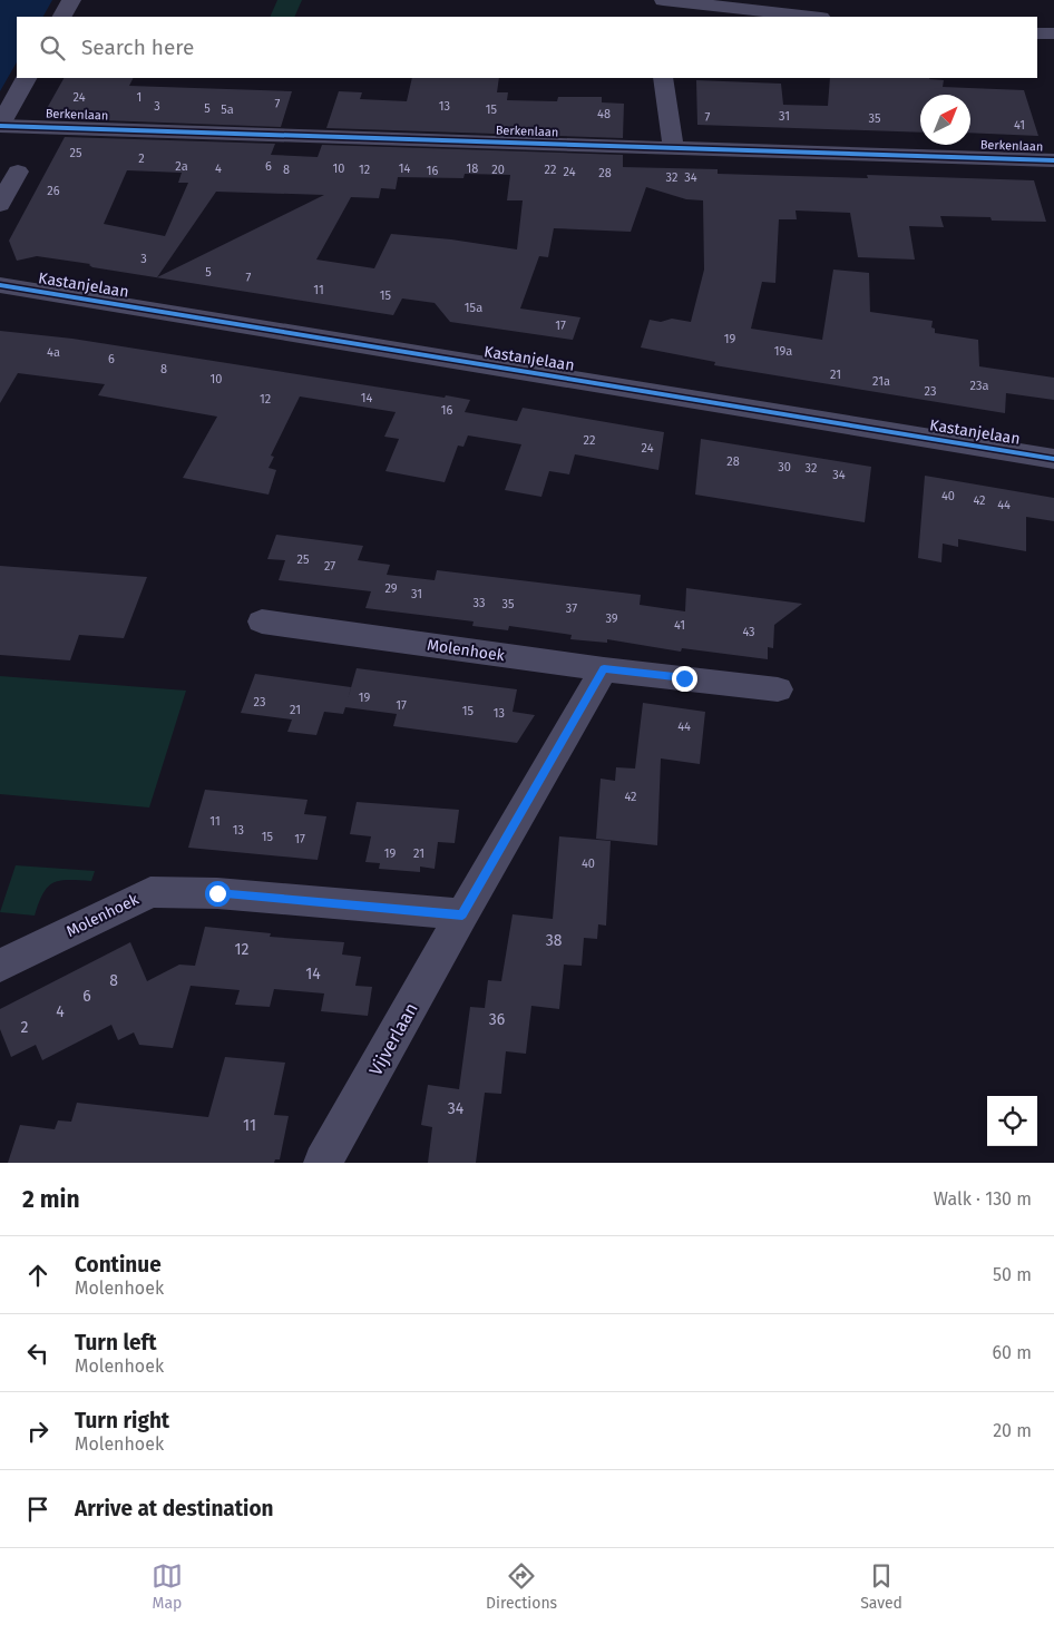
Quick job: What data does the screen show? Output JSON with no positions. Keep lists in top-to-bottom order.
{
  "streets": {
    "street": [
      "Berkenlaan",
      "Kastanjelaan",
      "Molenhoek",
      "Vijverlaan"
    ]
  },
  "crossings": [
    ["Molenhoek", "Vijverlaan"]
  ],
  "house_numbers": [
    "24",
    "1",
    "7",
    "3",
    "13",
    "5",
    "5a",
    "15",
    "48",
    "31",
    "7",
    "35",
    "41",
    "25",
    "2",
    "2a",
    "6",
    "4",
    "10",
    "14",
    "18",
    "8",
    "12",
    "20",
    "22",
    "16",
    "24",
    "28",
    "32",
    "34",
    "26",
    "3",
    "5",
    "7",
    "11",
    "15",
    "15a",
    "17",
    "19",
    "19a",
    "4a",
    "6",
    "8",
    "21",
    "10",
    "21a",
    "23a",
    "23",
    "14",
    "12",
    "16",
    "22",
    "24",
    "28",
    "30",
    "32",
    "34",
    "40",
    "42",
    "44",
    "25",
    "27",
    "29",
    "31",
    "33",
    "35",
    "37",
    "39",
    "41",
    "43",
    "19",
    "23",
    "17",
    "21",
    "15",
    "13",
    "44",
    "42",
    "11",
    "13",
    "15",
    "17",
    "19",
    "21",
    "40",
    "38",
    "12",
    "14",
    "8",
    "6",
    "4",
    "36",
    "2",
    "34",
    "11"
  ],
  "north": "top right",
  "page": {
    "search": "Search here",
    "heading": ["2 min", "Walk · 130 m"],
    "list": [
      ["Continue", "Molenhoek", "50 m"],
      ["Turn left", "Molenhoek", "60 m"],
      ["Turn right", "Molenhoek", "20 m"],
      "Arrive at destination"
    ],
    "nav": ["Map", "Directions", "Saved"]
  }
}
